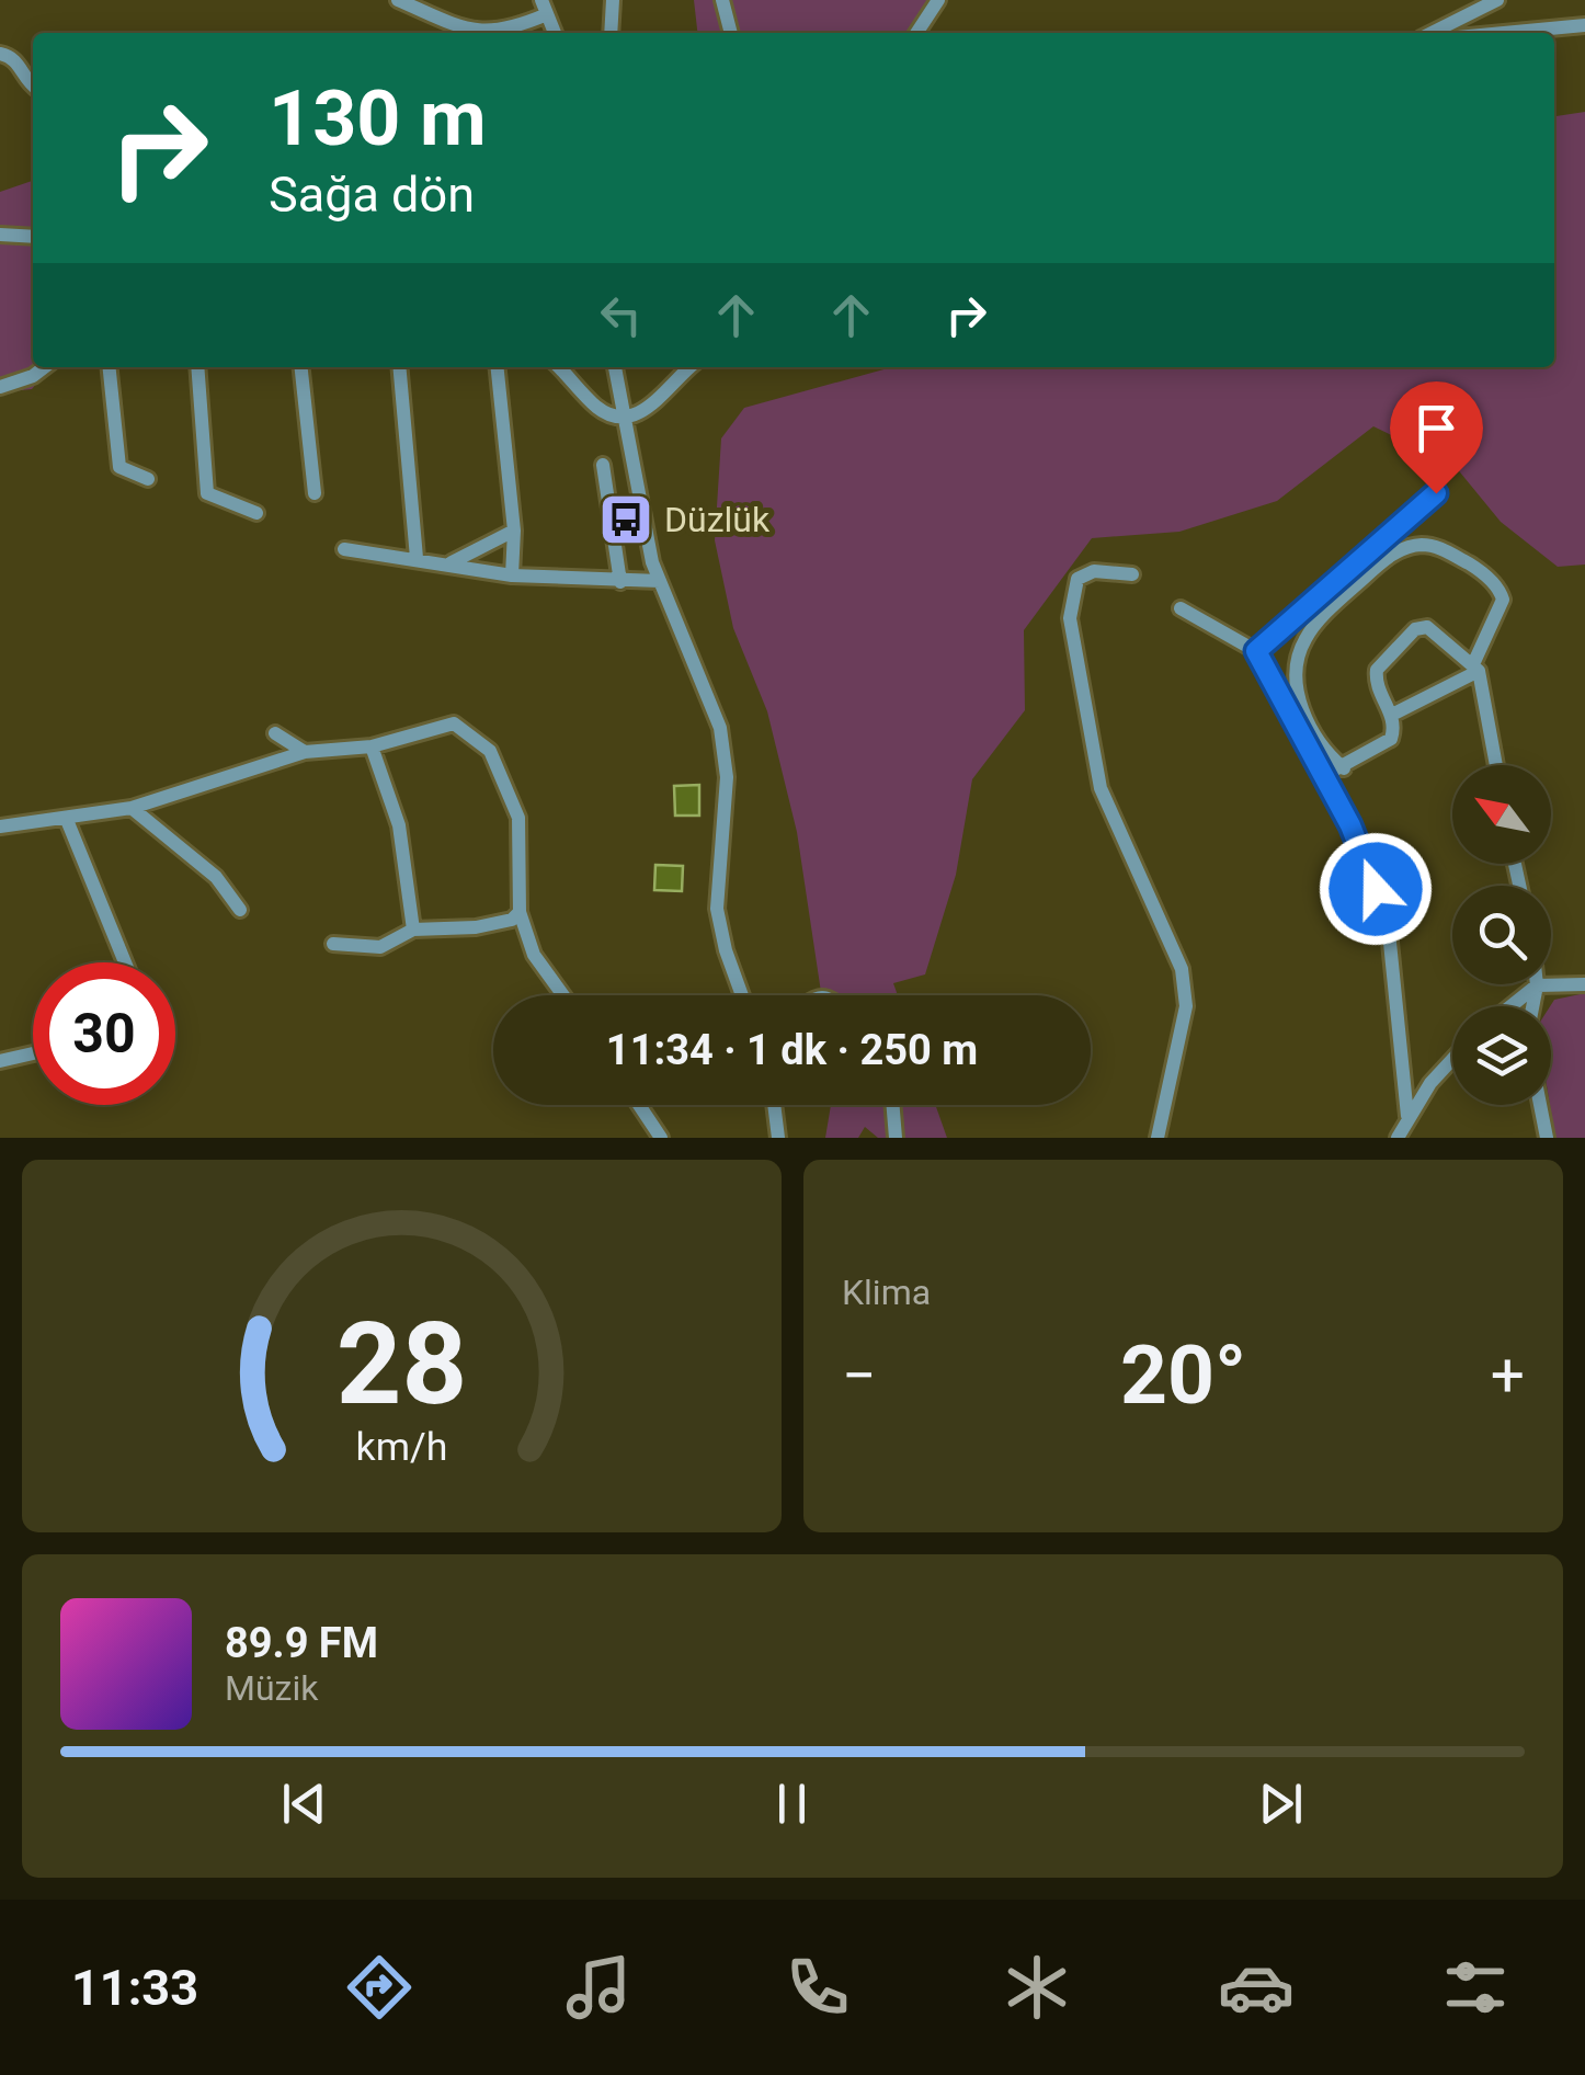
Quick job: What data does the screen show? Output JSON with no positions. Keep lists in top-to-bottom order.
{
  "places": {
    "bus stop": ["Düzlük"]
  },
  "north": "top left",
  "page": {
    "turn": ["130 m", "Sağa dön"],
    "limit": "30",
    "trip": "11:34 · 1 dk · 250 m",
    "tile": "Klima",
    "heat": ["−", "20°", "+"],
    "song": ["89.9 FM", "Müzik"],
    "tabs": "11:33",
    "gauge": ["28", "km/h"]
  }
}
